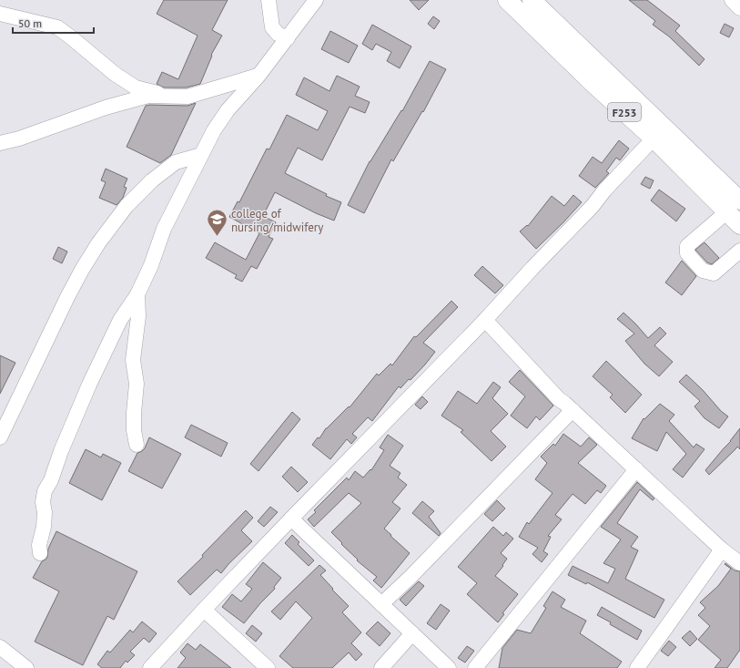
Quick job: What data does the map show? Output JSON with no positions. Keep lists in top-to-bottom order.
{
  "streets": {
    "main road": ["F253"]
  },
  "places": {
    "school or university": ["college of nursing/midwifery"]
  },
  "scale_bar": "50 m"
}
